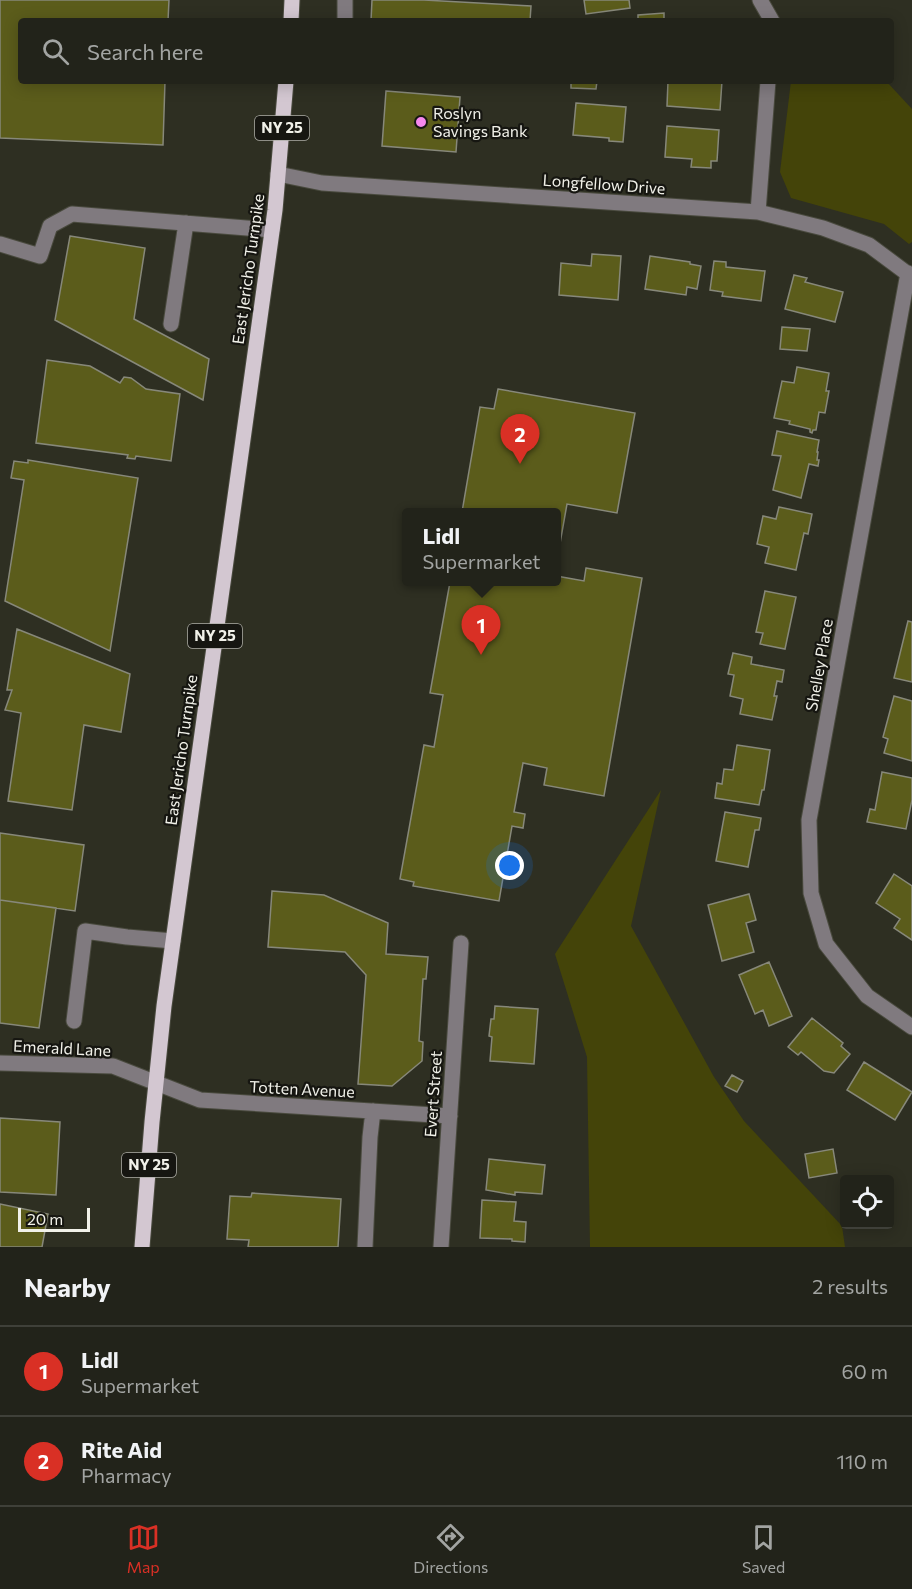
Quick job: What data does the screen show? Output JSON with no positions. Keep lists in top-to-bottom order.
{
  "streets": {
    "main road": ["NY 25", "East Jericho Turnpike"],
    "street": [
      "Longfellow Drive",
      "Shelley Place",
      "Emerald Lane",
      "Totten Avenue",
      "Evert Street"
    ]
  },
  "crossings": [
    ["Longfellow Drive", "East Jericho Turnpike"],
    ["Longfellow Drive", "Shelley Place"],
    ["East Jericho Turnpike", "Emerald Lane"],
    ["East Jericho Turnpike", "Totten Avenue"],
    ["Emerald Lane", "Totten Avenue"],
    ["Totten Avenue", "Evert Street"]
  ],
  "places": ["Roslyn Savings Bank"],
  "scale_bar": "20 m",
  "page": {
    "search": "Search here",
    "pins": ["2", "1"],
    "popup": ["Lidl", "Supermarket"],
    "scale": "20 m",
    "heading": ["Nearby", "2 results"],
    "list": [
      {
        "mark": "1",
        "name": "Lidl",
        "note": "Supermarket",
        "value": "60 m"
      },
      {
        "mark": "2",
        "name": "Rite Aid",
        "note": "Pharmacy",
        "value": "110 m"
      }
    ],
    "nav": ["Map", "Directions", "Saved"]
  }
}
